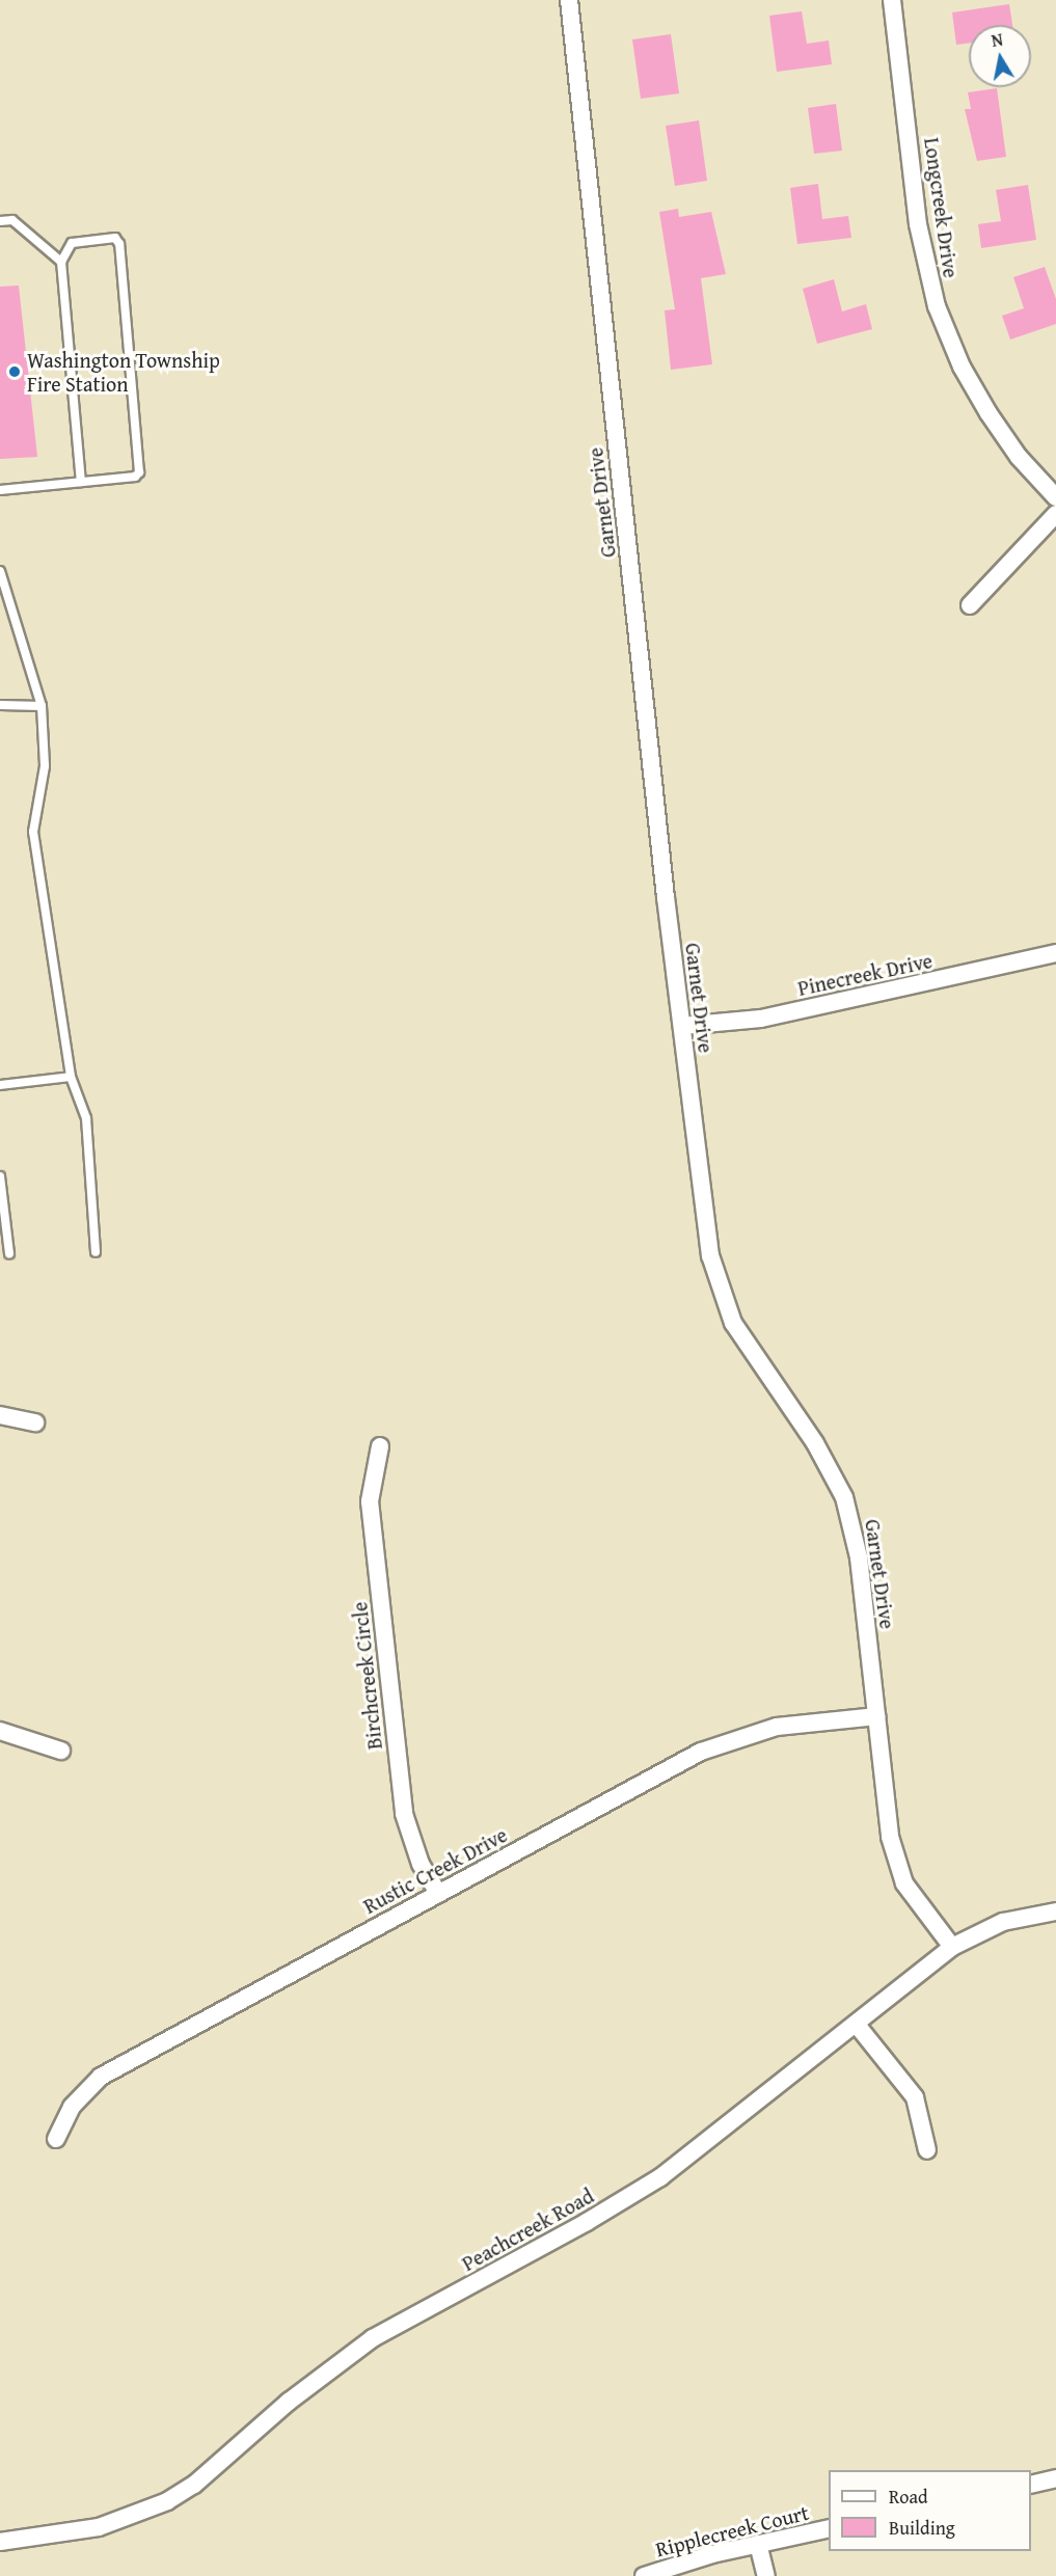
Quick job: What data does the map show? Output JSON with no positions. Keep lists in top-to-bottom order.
{
  "streets": {
    "street": [
      "Longcreek Drive",
      "Garnet Drive",
      "Pinecreek Drive",
      "Birchcreek Circle",
      "Rustic Creek Drive",
      "Peachcreek Road",
      "Ripplecreek Court"
    ]
  },
  "crossings": [
    ["Garnet Drive", "Pinecreek Drive"],
    ["Garnet Drive", "Rustic Creek Drive"],
    ["Garnet Drive", "Peachcreek Road"],
    ["Birchcreek Circle", "Rustic Creek Drive"]
  ],
  "places": ["Washington Township Fire Station"],
  "legend": ["Road", "Building"],
  "north": "top"
}
